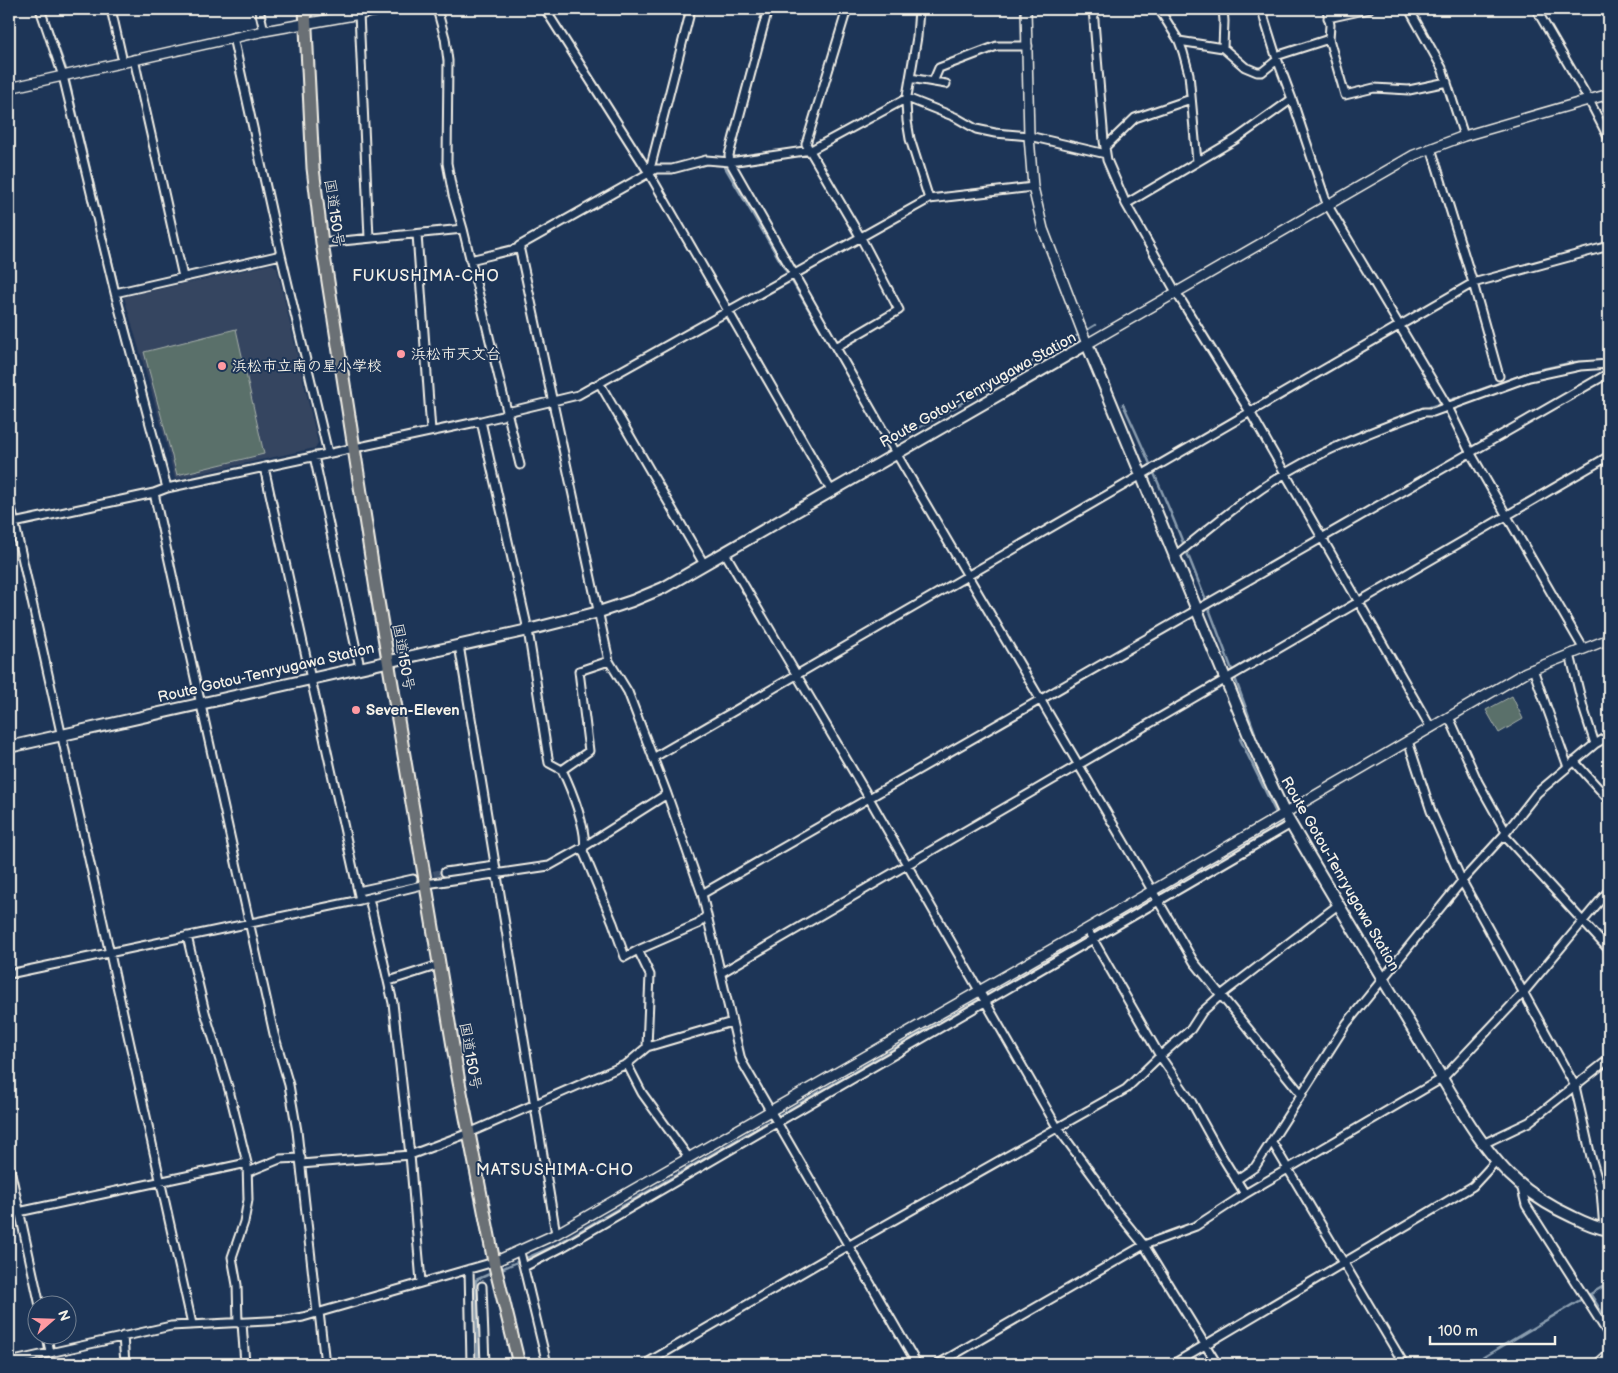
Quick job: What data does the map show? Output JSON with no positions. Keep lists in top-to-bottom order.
{
  "streets": {
    "highway": ["国道150号"],
    "main road": ["Route Gotou-Tenryugawa Station"]
  },
  "crossings": [
    ["国道150号", "Route Gotou-Tenryugawa Station"]
  ],
  "districts": ["FUKUSHIMA-CHO", "MATSUSHIMA-CHO"],
  "places": ["浜松市天文台", "浜松市立南の星小学校", "Seven-Eleven"],
  "scale_bar": "100 m",
  "north": "right"
}
